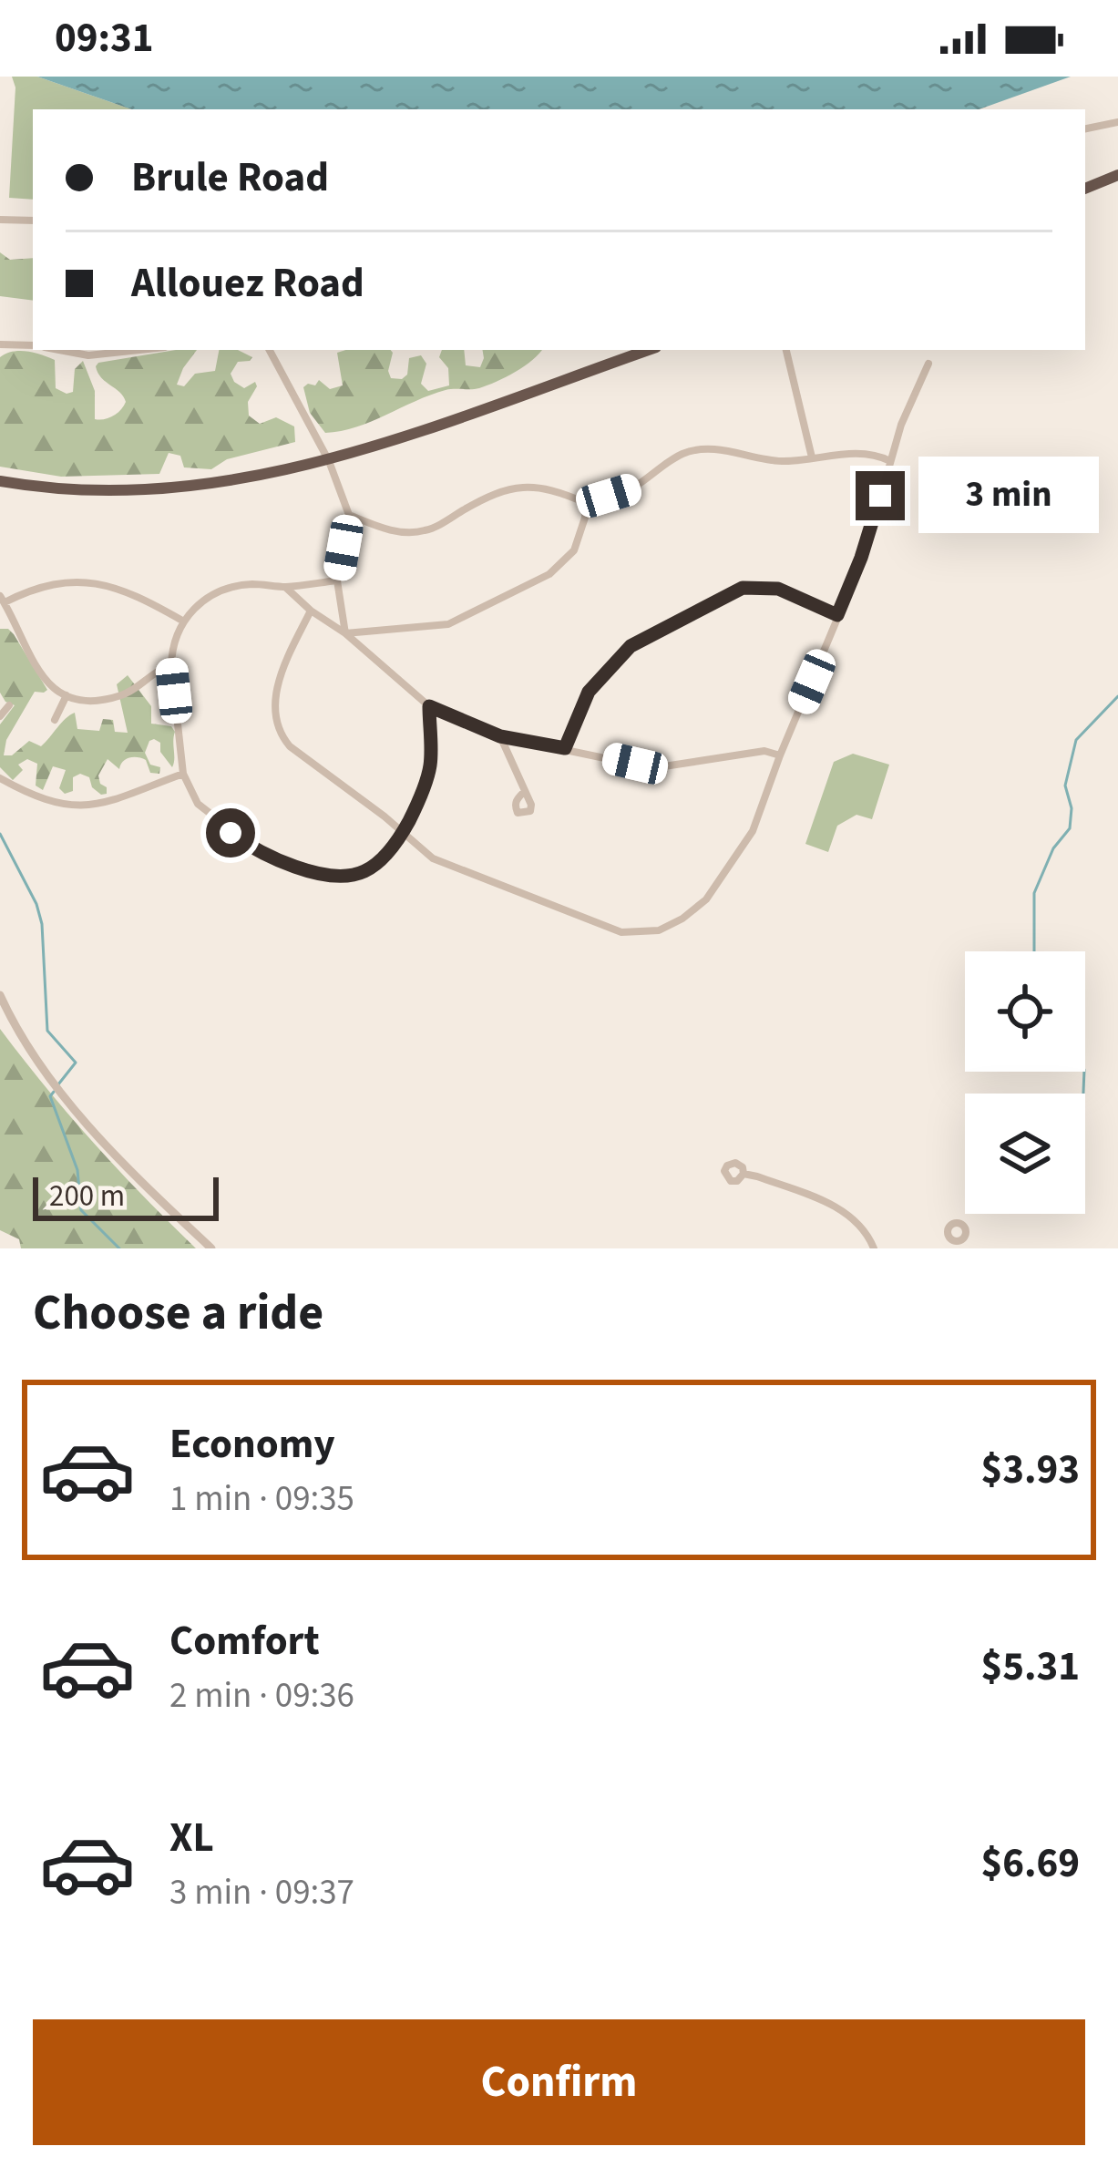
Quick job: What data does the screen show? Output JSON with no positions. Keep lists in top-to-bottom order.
{
  "scale_bar": "200 m",
  "page": {
    "status": "09:31",
    "banner": ["Brule Road", "Allouez Road"],
    "bubble": "3 min",
    "scale": "200 m",
    "heading": "Choose a ride",
    "list": [
      {
        "name": "Economy",
        "note": "1 min · 09:35",
        "value": "$3.93"
      },
      {
        "name": "Comfort",
        "note": "2 min · 09:36",
        "value": "$5.31"
      },
      {
        "name": "XL",
        "note": "3 min · 09:37",
        "value": "$6.69"
      }
    ],
    "buttons": "Confirm"
  }
}
